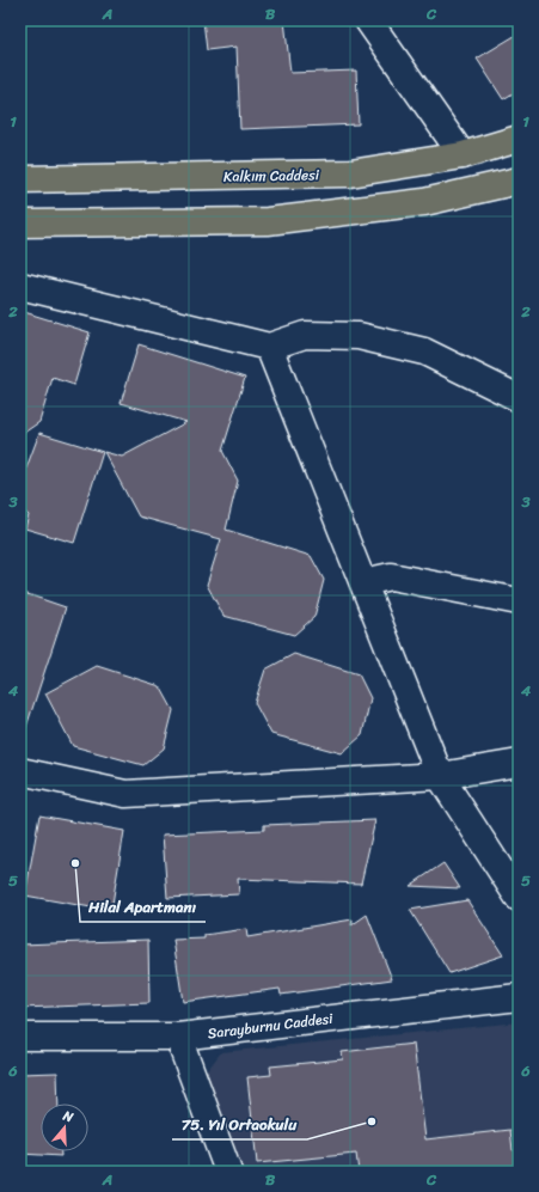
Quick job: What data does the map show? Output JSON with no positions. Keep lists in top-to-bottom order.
{
  "streets": {
    "main road": ["Kalkım Caddesi"],
    "street": ["Sarayburnu Caddesi"]
  },
  "places": ["Hilal Apartmanı", "75. Yıl Ortaokulu"],
  "north": "top",
  "grid": {
    "columns": ["A", "B", "C"],
    "rows": [
      "1",
      "2",
      "3",
      "4",
      "5",
      "6"
    ]
  }
}
